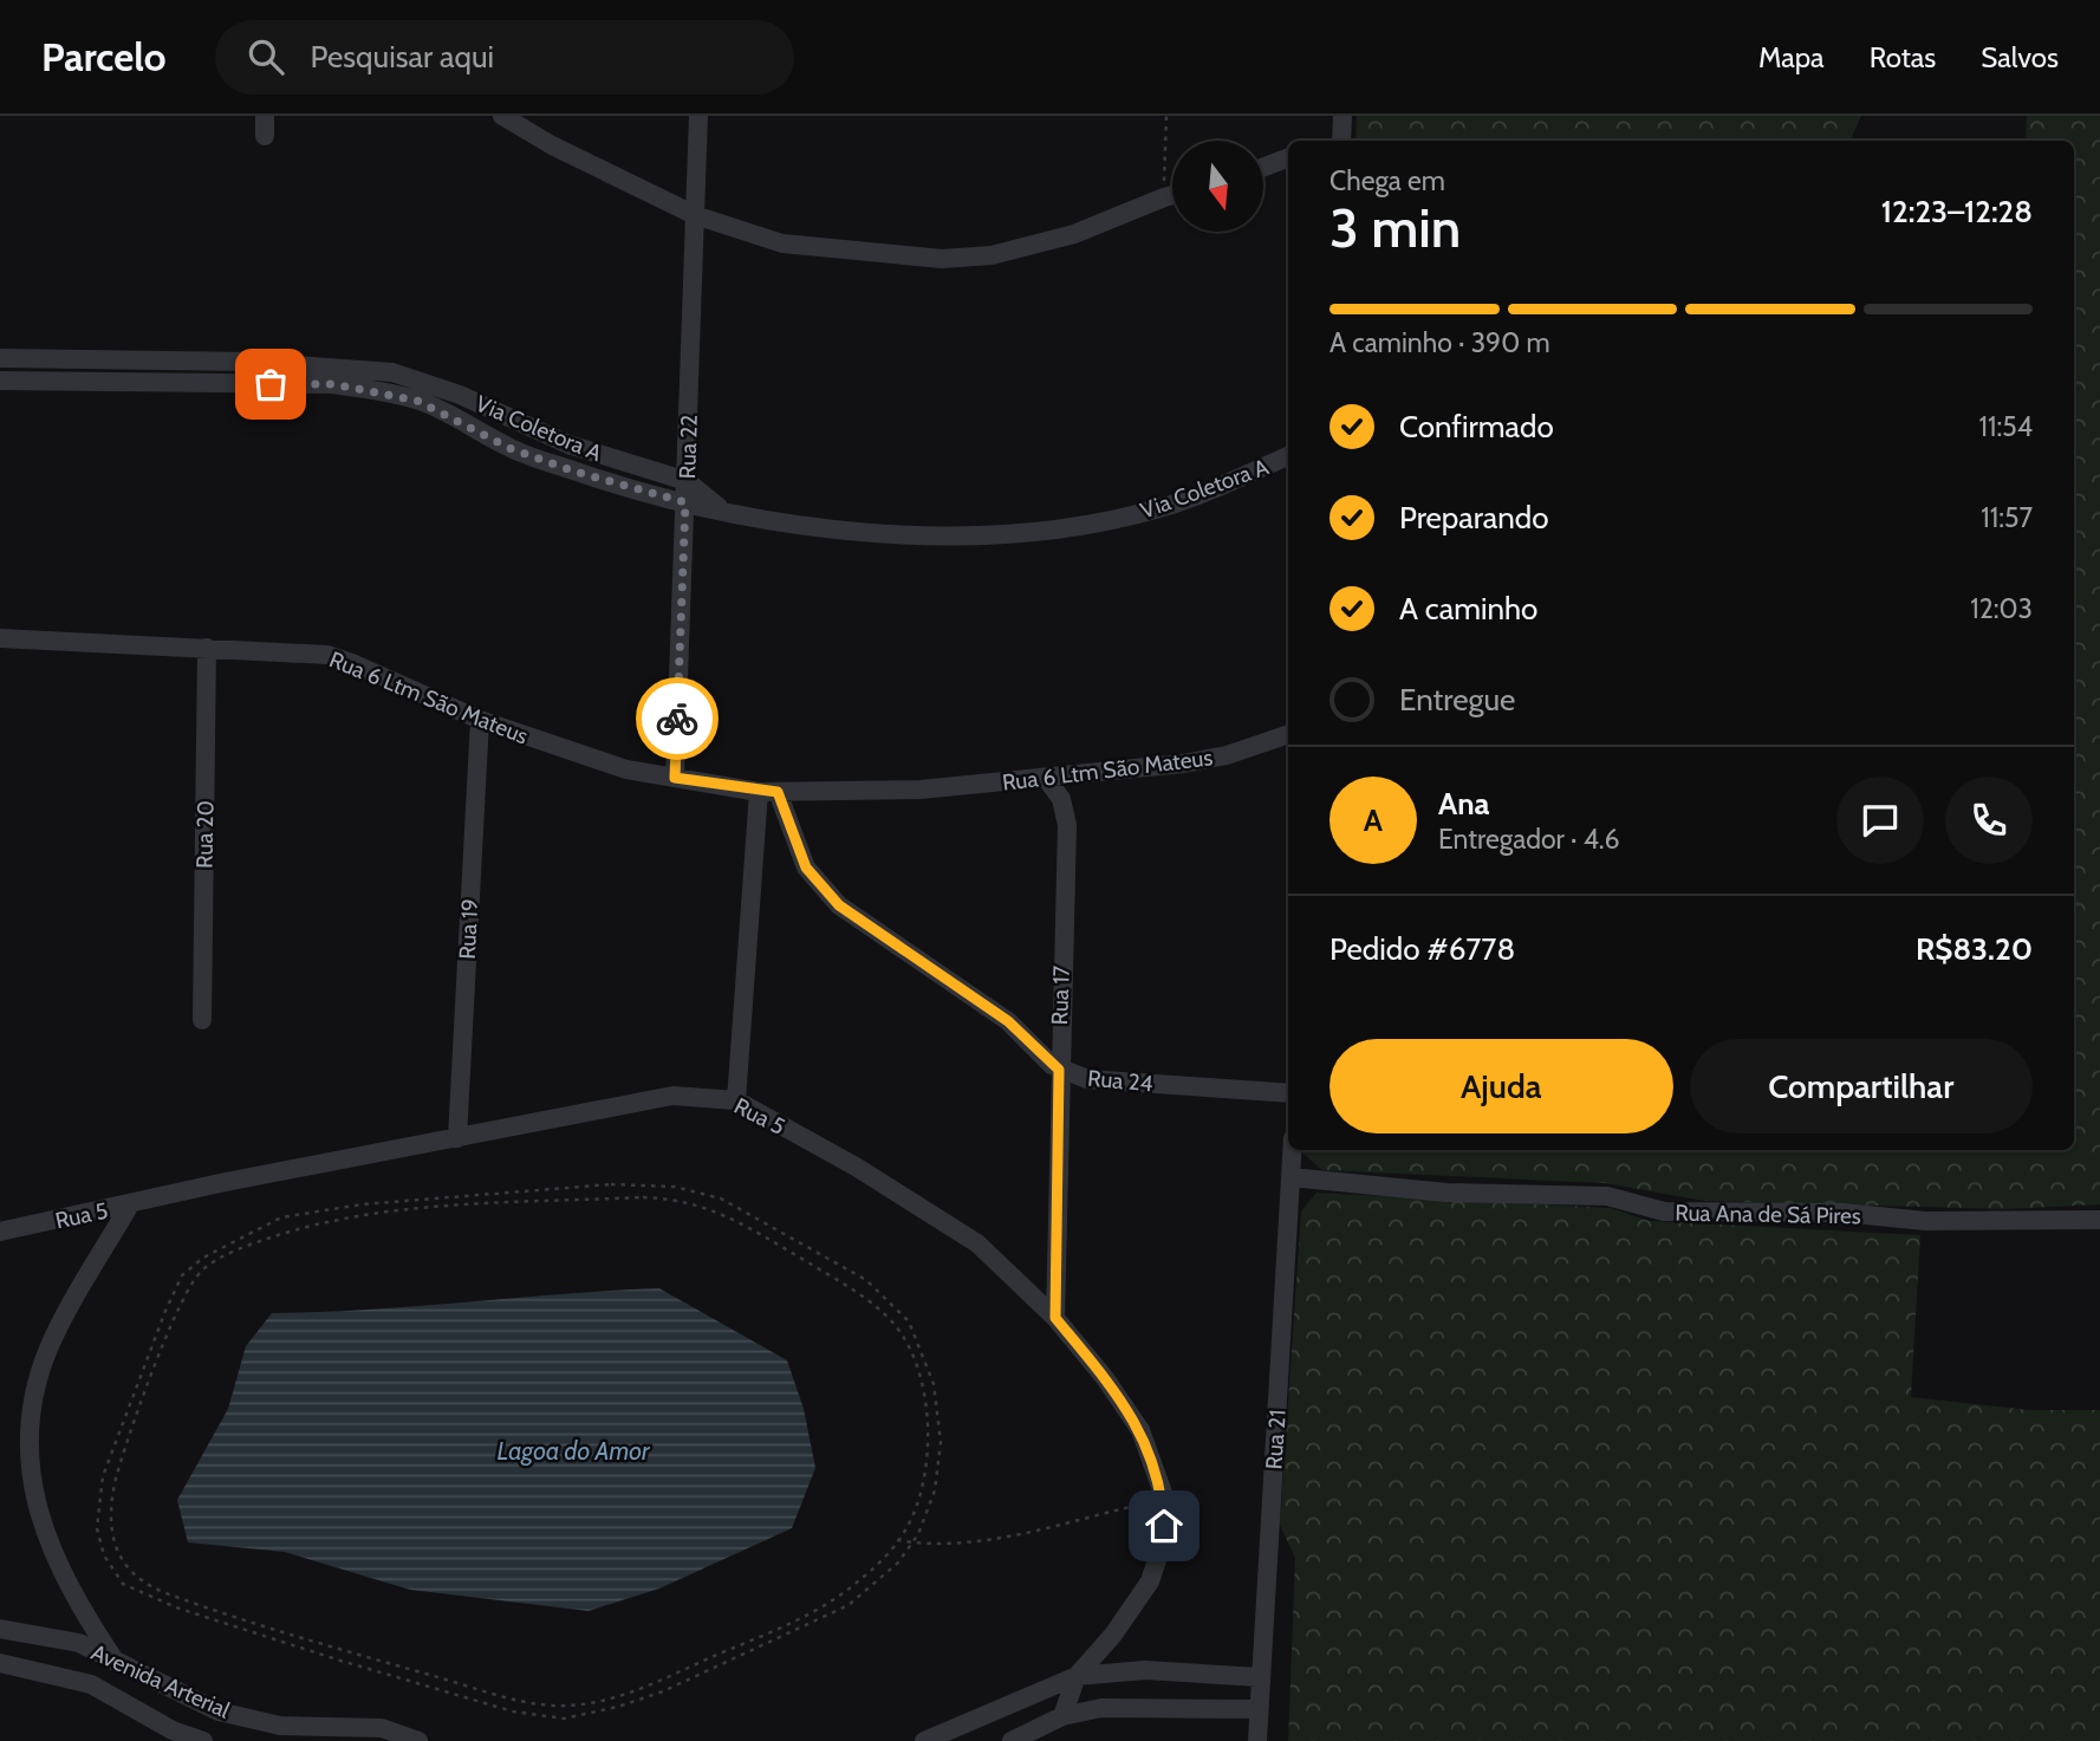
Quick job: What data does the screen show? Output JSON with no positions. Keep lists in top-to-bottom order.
{
  "streets": {
    "street": [
      "Via Coletora A",
      "Rua 22",
      "Rua 6 Ltm São Mateus",
      "Rua 20",
      "Rua 19",
      "Rua 17",
      "Rua 24",
      "Rua 5",
      "Rua Ana de Sá Pires",
      "Rua 21",
      "Avenida Arterial"
    ]
  },
  "crossings": [
    ["Via Coletora A", "Rua 22"],
    ["Rua 22", "Rua 6 Ltm São Mateus"],
    ["Rua 6 Ltm São Mateus", "Rua 20"],
    ["Rua 6 Ltm São Mateus", "Rua 19"],
    ["Rua 6 Ltm São Mateus", "Rua 17"],
    ["Rua 6 Ltm São Mateus", "Rua 24"],
    ["Rua 19", "Rua 5"],
    ["Rua 17", "Rua 24"],
    ["Rua 17", "Rua 5"],
    ["Rua Ana de Sá Pires", "Rua 21"]
  ],
  "water": ["Lagoa do Amor"],
  "north": "bottom",
  "page": {
    "header": "Parcelo",
    "search": "Pesquisar aqui",
    "nav": ["Mapa", "Rotas", "Salvos"],
    "heading": ["3 min", "Chega em", "12:23–12:28"],
    "panel": [
      "Ana",
      "Entregador · 4.6",
      "Pedido #6778",
      "R$83.20"
    ],
    "bar": "A caminho · 390 m",
    "list": [
      ["Confirmado", "11:54"],
      ["Preparando", "11:57"],
      ["A caminho", "12:03"],
      "Entregue"
    ],
    "round": "A",
    "buttons": ["Ajuda", "Compartilhar"]
  }
}
